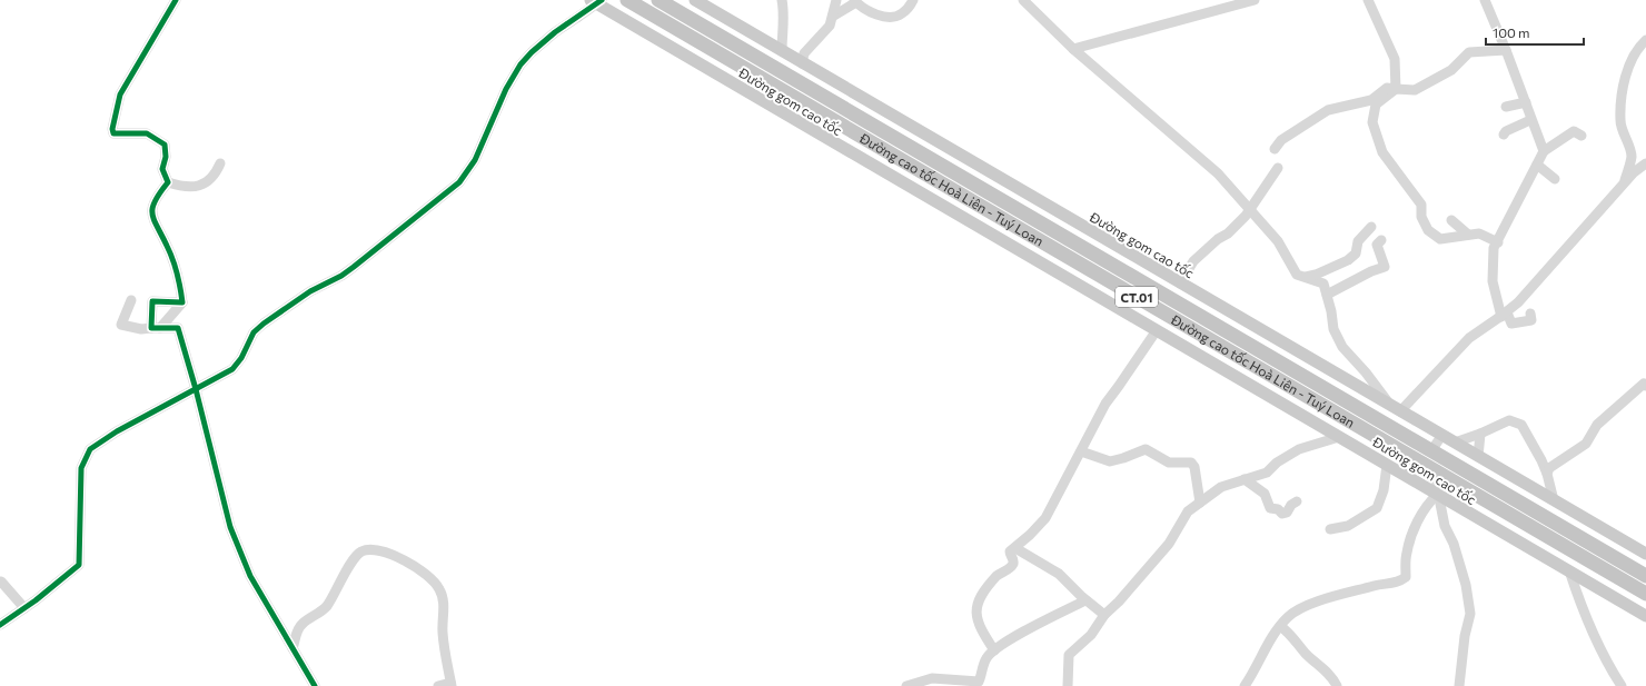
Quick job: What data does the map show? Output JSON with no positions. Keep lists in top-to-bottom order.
{
  "streets": {
    "highway": ["Đường cao tốc Hoà Liên - Tuý Loan", "CT.01"],
    "main road": ["Đường gom cao tốc"]
  },
  "scale_bar": "100 m"
}
